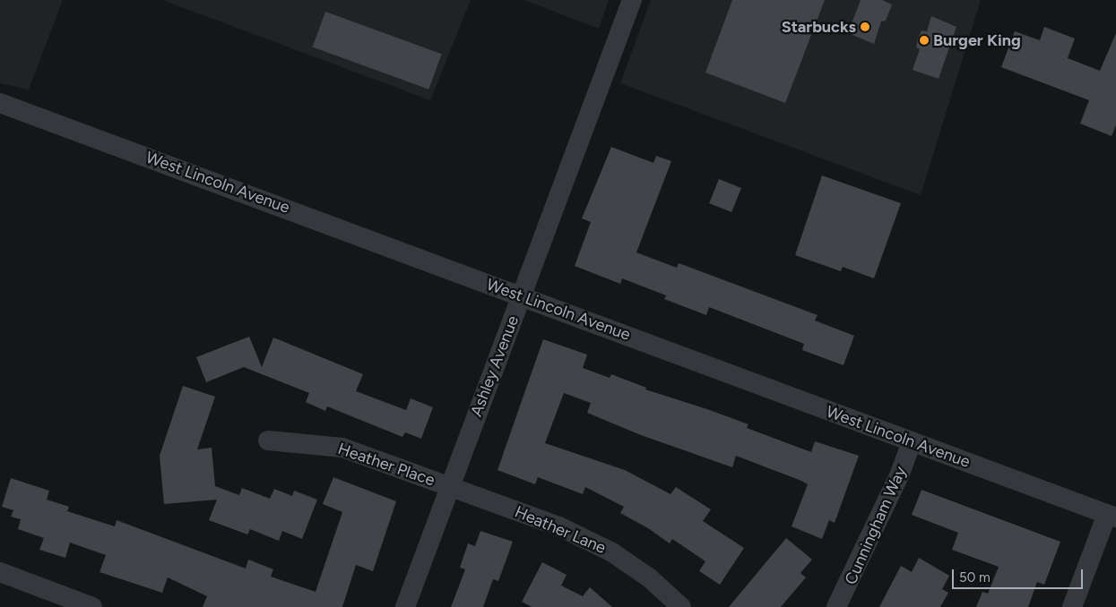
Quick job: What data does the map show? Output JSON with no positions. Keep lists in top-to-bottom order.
{
  "streets": {
    "street": [
      "West Lincoln Avenue",
      "Ashley Avenue",
      "Heather Place",
      "Cunningham Way",
      "Heather Lane"
    ]
  },
  "crossings": [
    ["West Lincoln Avenue", "Ashley Avenue"],
    ["West Lincoln Avenue", "Cunningham Way"],
    ["Ashley Avenue", "Heather Place"],
    ["Ashley Avenue", "Heather Lane"],
    ["Heather Place", "Heather Lane"]
  ],
  "places": ["Starbucks", "Burger King"],
  "scale_bar": "50 m"
}
